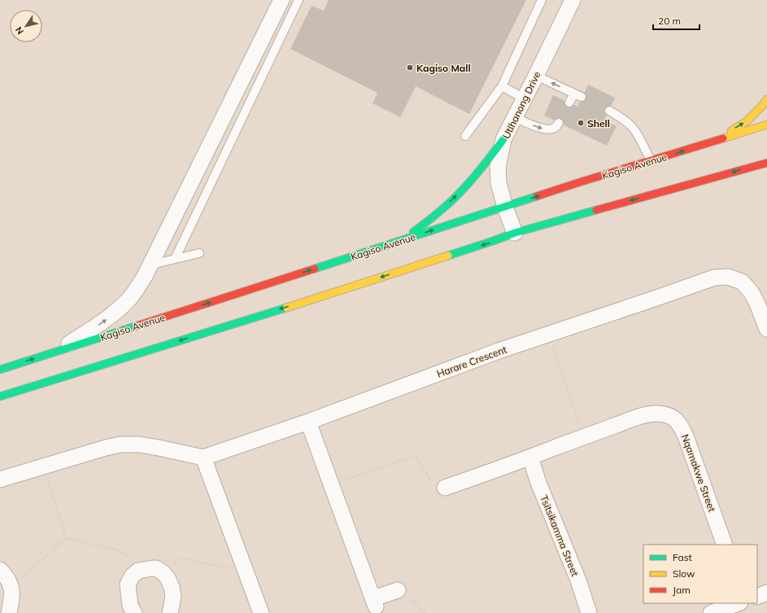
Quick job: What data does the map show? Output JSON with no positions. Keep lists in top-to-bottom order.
{
  "streets": {
    "street": [
      "Utlhanong Drive",
      "Kagiso Avenue",
      "Harare Crescent",
      "Nqamakwe Street",
      "Tsitsikamma Street"
    ]
  },
  "crossings": [
    ["Utlhanong Drive", "Kagiso Avenue"]
  ],
  "places": ["Kagiso Mall", "Shell"],
  "legend": ["Fast", "Slow", "Jam"],
  "scale_bar": "20 m",
  "north": "bottom left"
}
